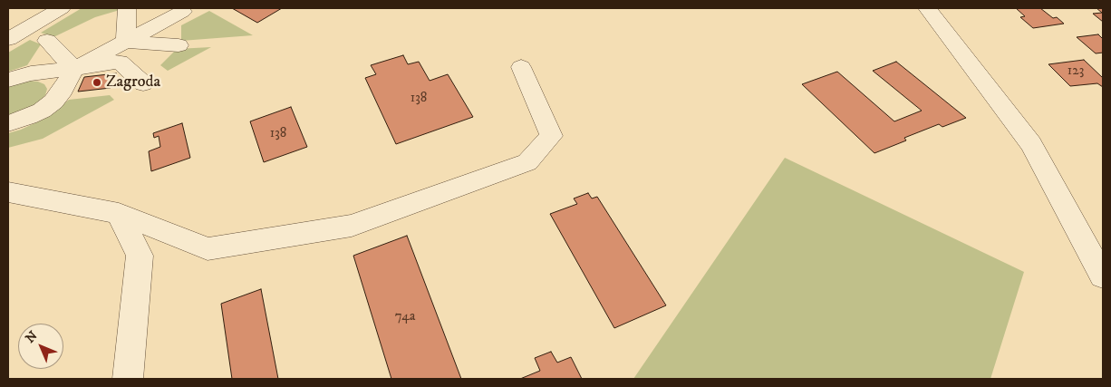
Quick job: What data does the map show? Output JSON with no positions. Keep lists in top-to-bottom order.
{
  "places": ["Zagroda"],
  "house_numbers": [
    "123",
    "138",
    "138",
    "74a"
  ],
  "north": "top left"
}
